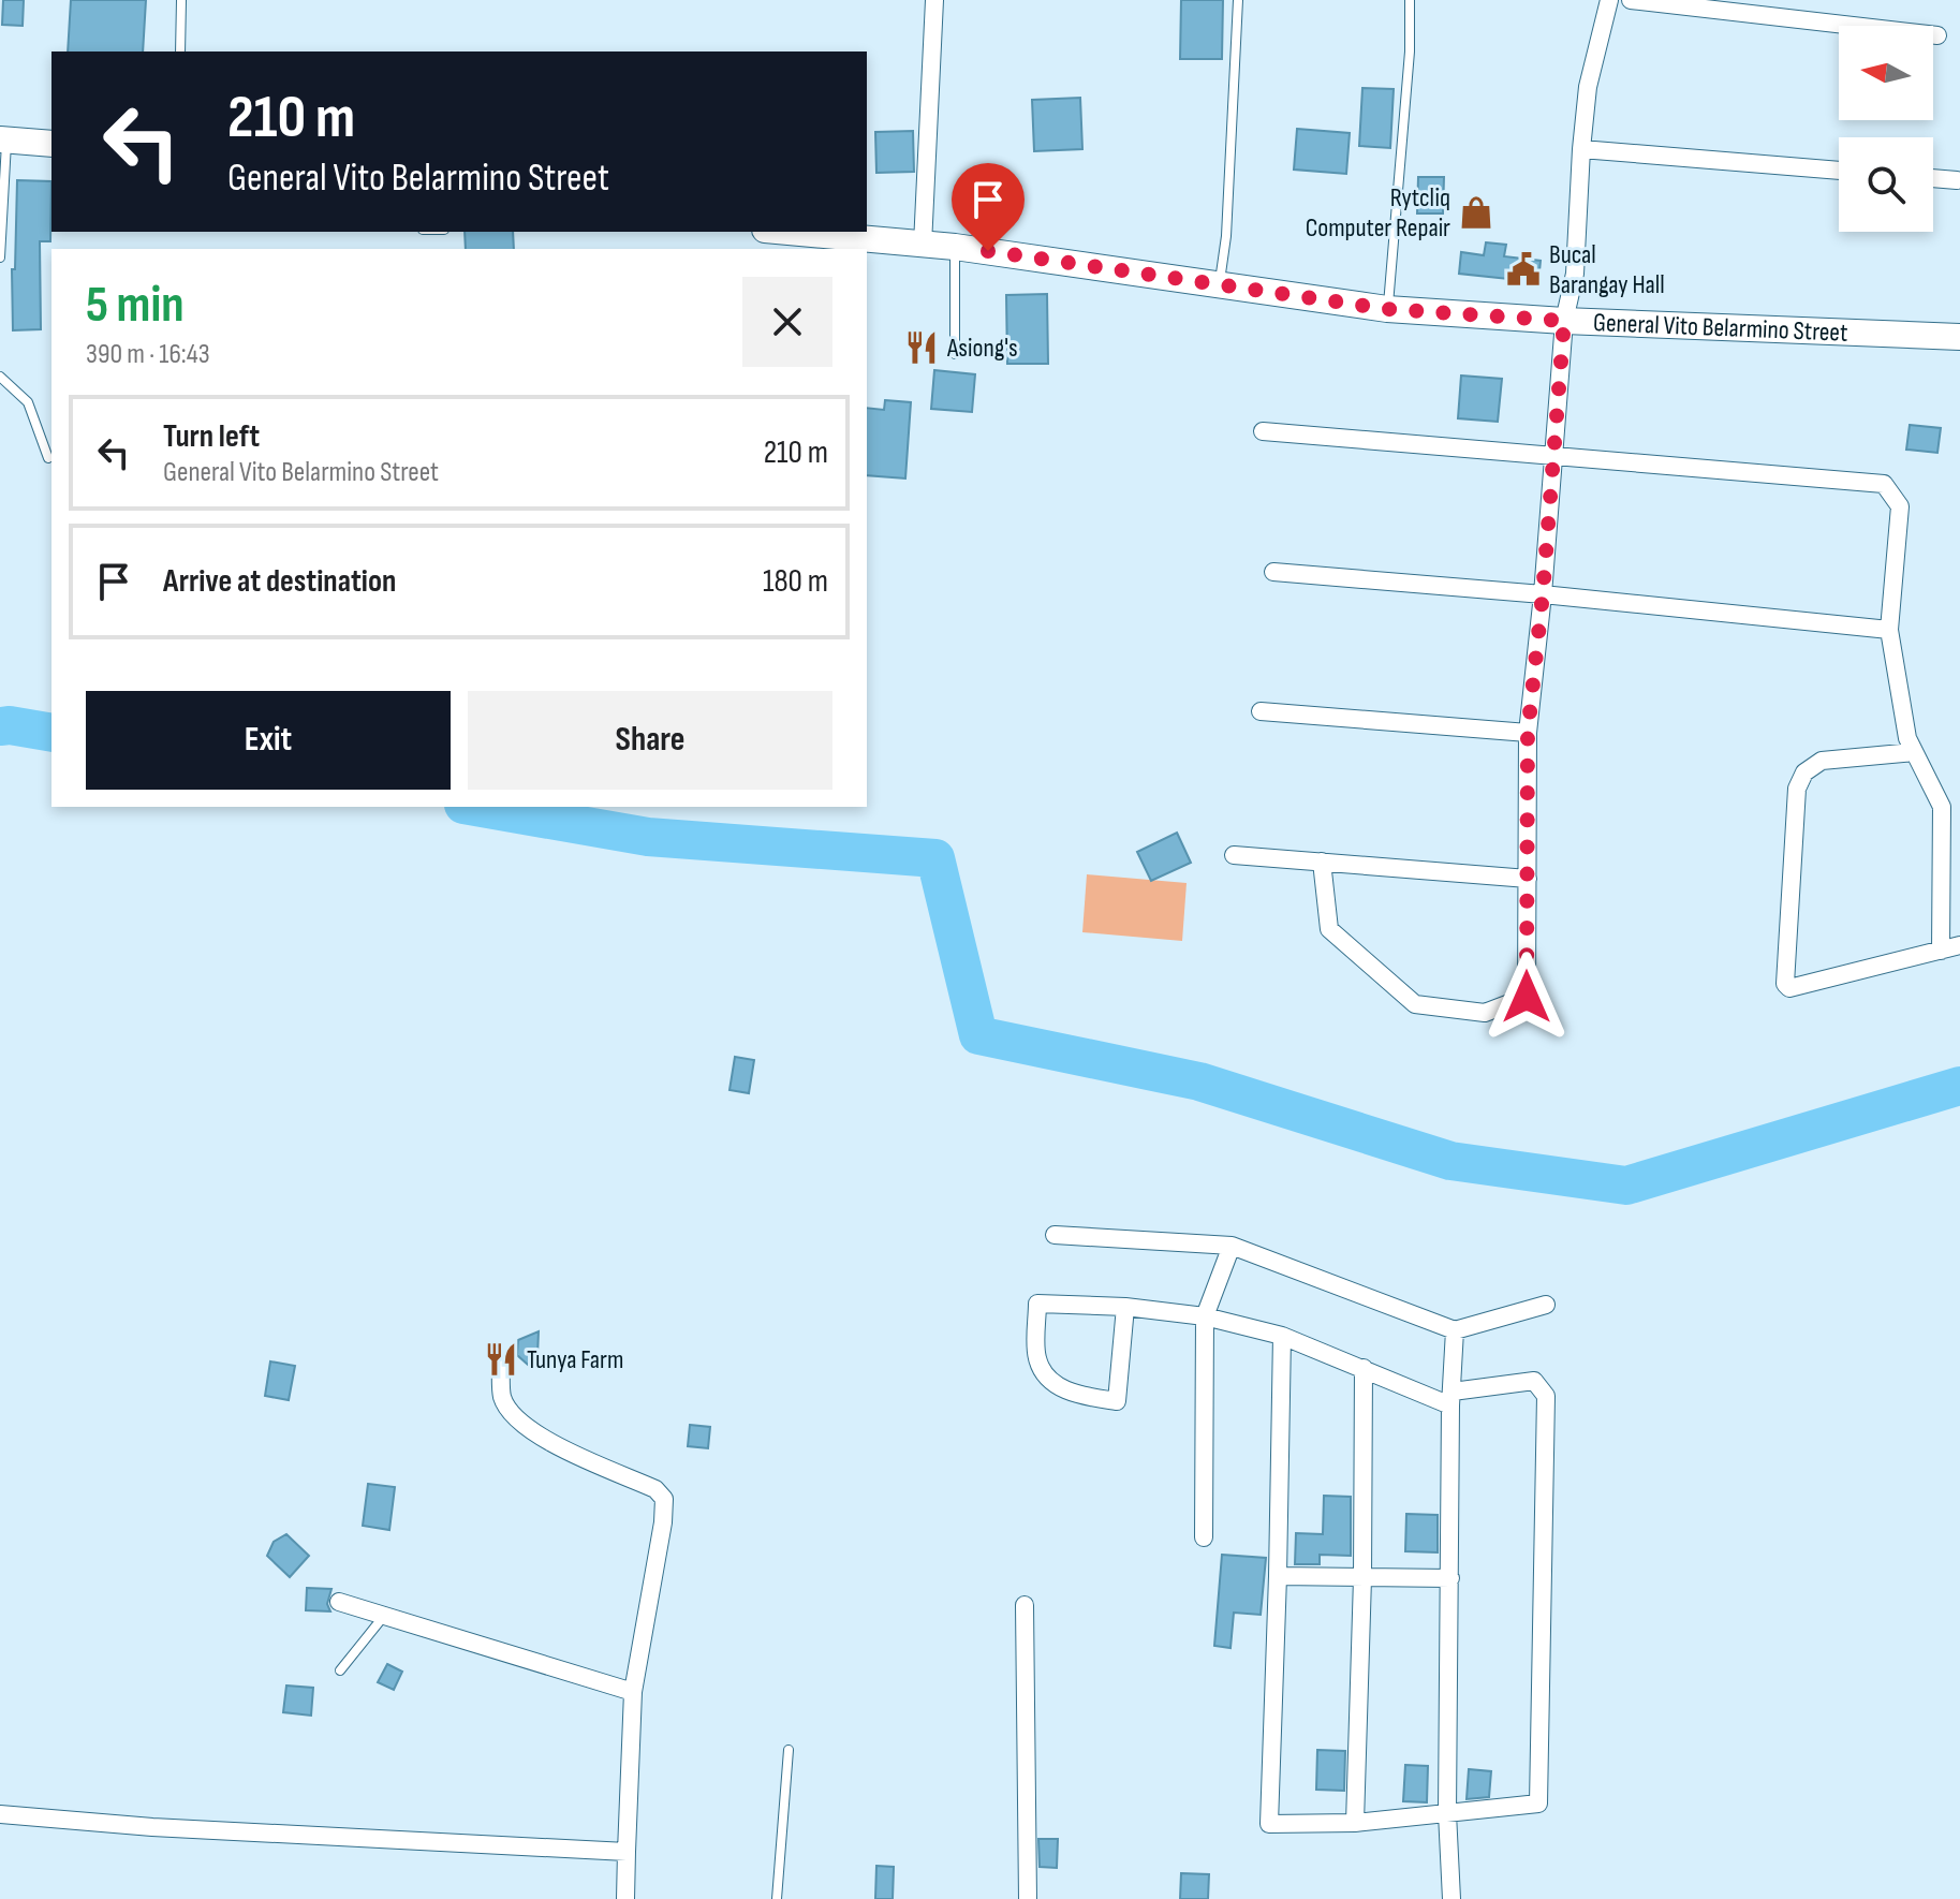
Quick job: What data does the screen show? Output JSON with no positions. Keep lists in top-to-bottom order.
{
  "streets": {
    "street": ["General Vito Belarmino Street"]
  },
  "places": {
    "shop": ["Rytcliq Computer Repair"],
    "public building": ["Bucal Barangay Hall"],
    "restaurant": ["Asiong's", "Tunya Farm"]
  },
  "north": "left",
  "page": {
    "turn": ["210 m", "General Vito Belarmino Street"],
    "heading": ["5 min", "390 m · 16:43"],
    "list": [
      {
        "name": "Turn left",
        "note": "General Vito Belarmino Street",
        "value": "210 m"
      },
      {
        "name": "Arrive at destination",
        "value": "180 m"
      }
    ],
    "buttons": ["Exit", "Share"]
  }
}
